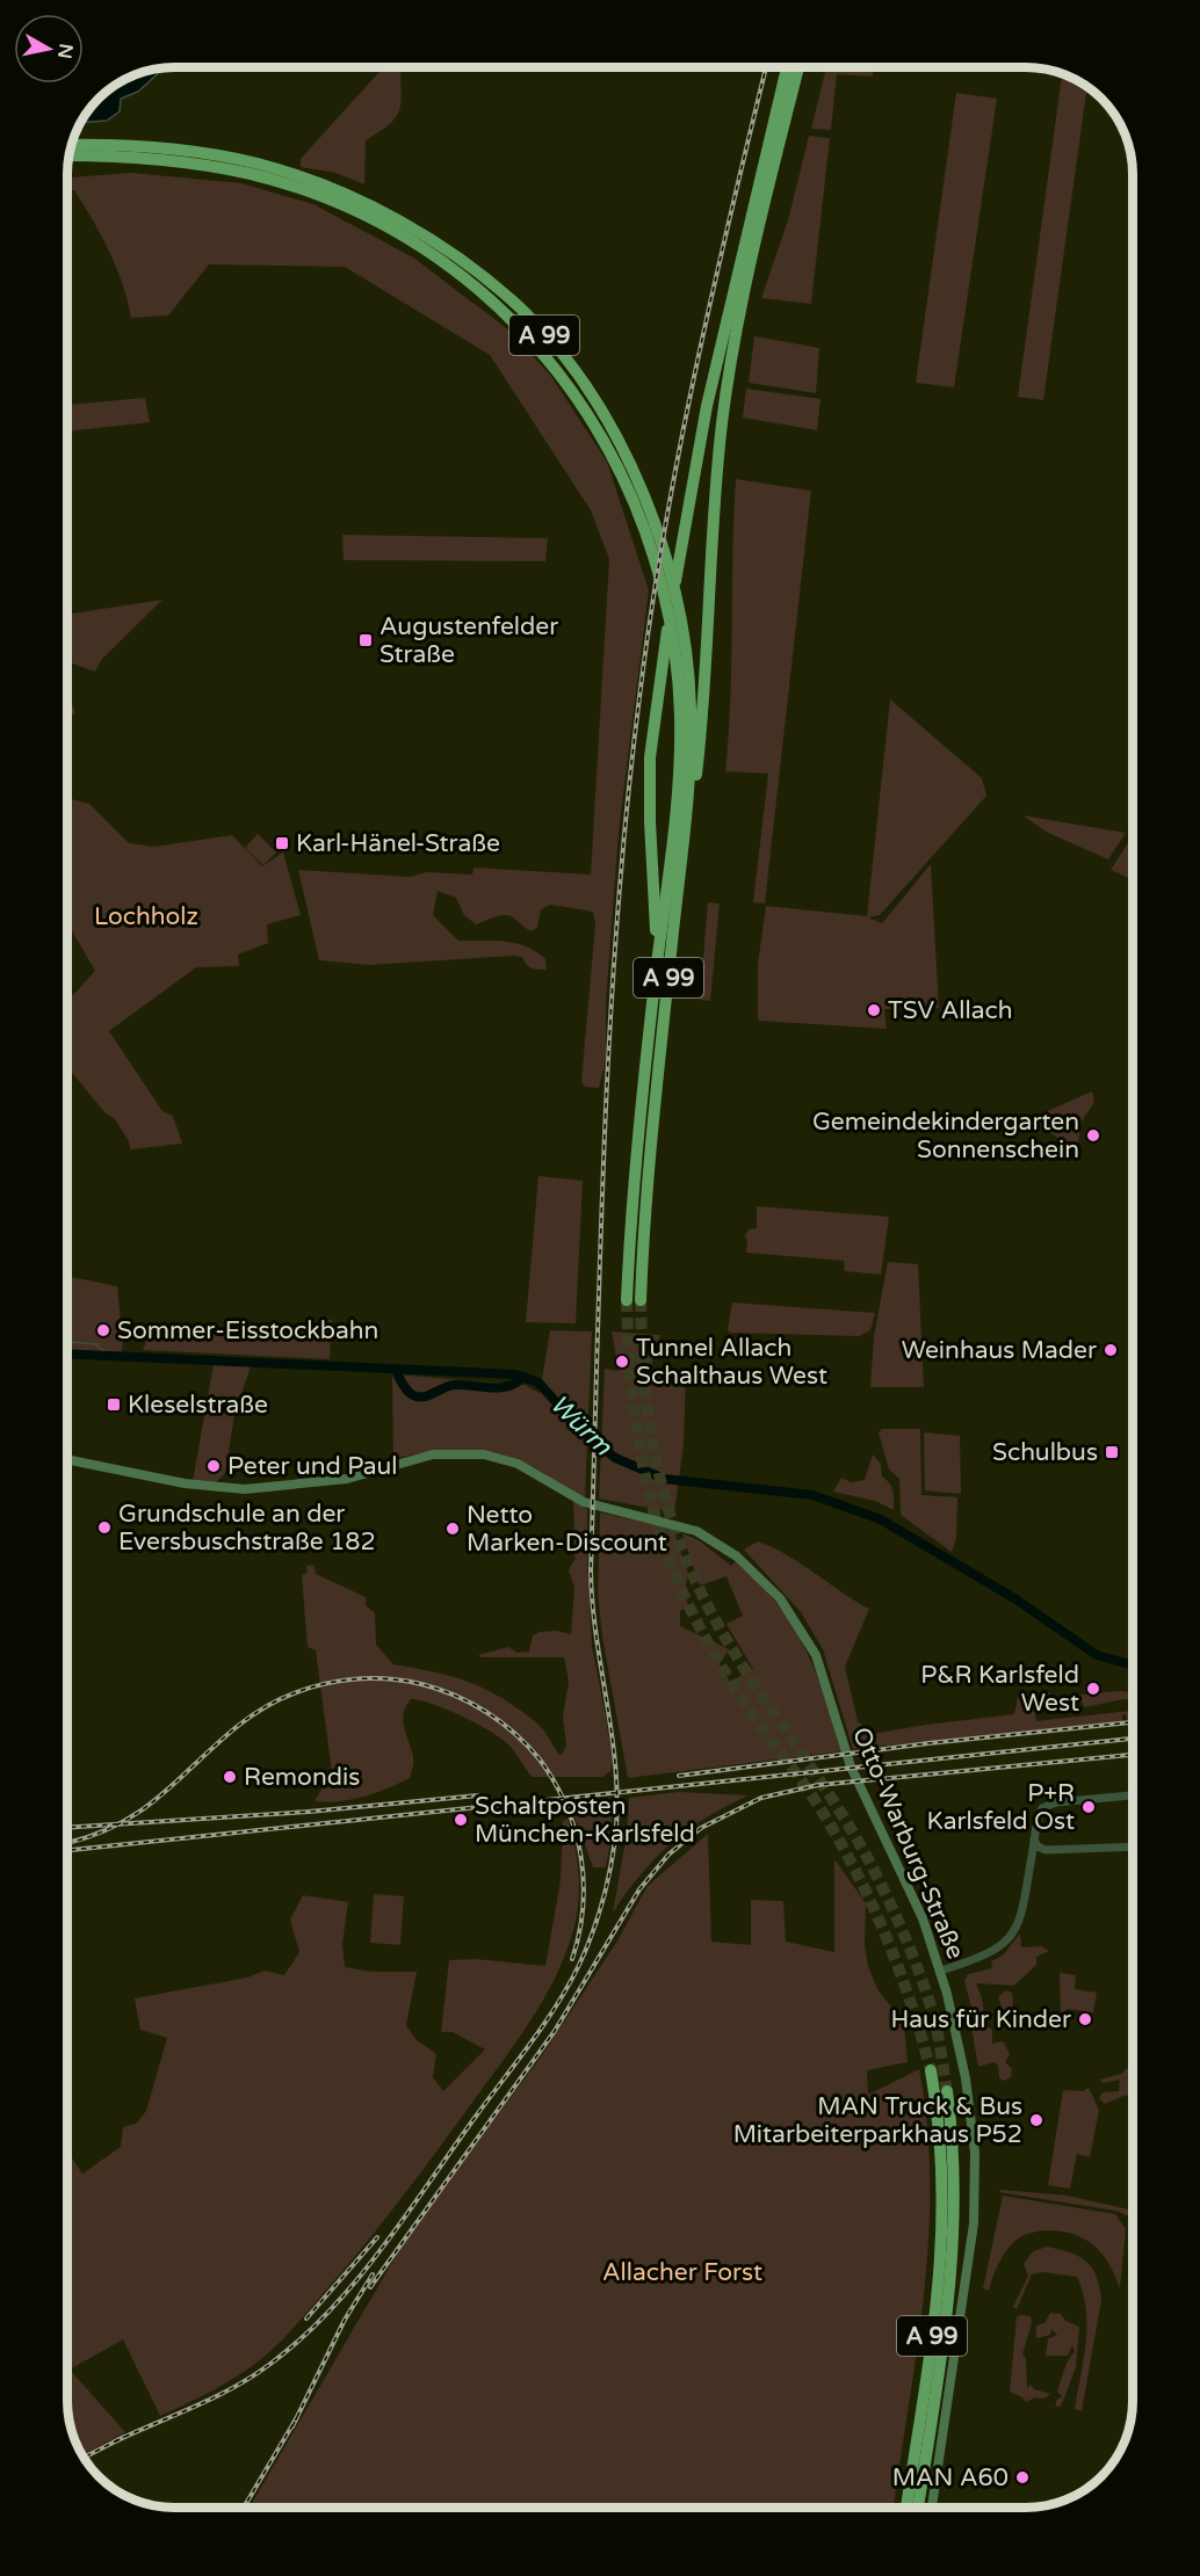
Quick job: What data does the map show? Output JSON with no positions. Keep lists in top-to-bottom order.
{
  "streets": {
    "highway": ["A 99"],
    "main road": ["Otto-Warburg-Straße"]
  },
  "water": ["Würm"],
  "parks": ["Lochholz", "Allacher Forst"],
  "places": {
    "transit": [
      "Augustenfelder Straße",
      "Karl-Hänel-Straße",
      "Kleselstraße",
      "Schulbus"
    ],
    "other": [
      "TSV Allach",
      "Gemeindekindergarten Sonnenschein",
      "Sommer-Eisstockbahn",
      "Weinhaus Mader",
      "Tunnel Allach Schalthaus West",
      "Peter und Paul",
      "Grundschule an der Eversbuschstraße 182",
      "Netto Marken-Discount",
      "P&R Karlsfeld West",
      "Remondis",
      "P+R Karlsfeld Ost",
      "Schaltposten München-Karlsfeld",
      "Haus für Kinder",
      "MAN Truck & Bus Mitarbeiterparkhaus P52",
      "MAN A60"
    ]
  },
  "north": "right"
}
